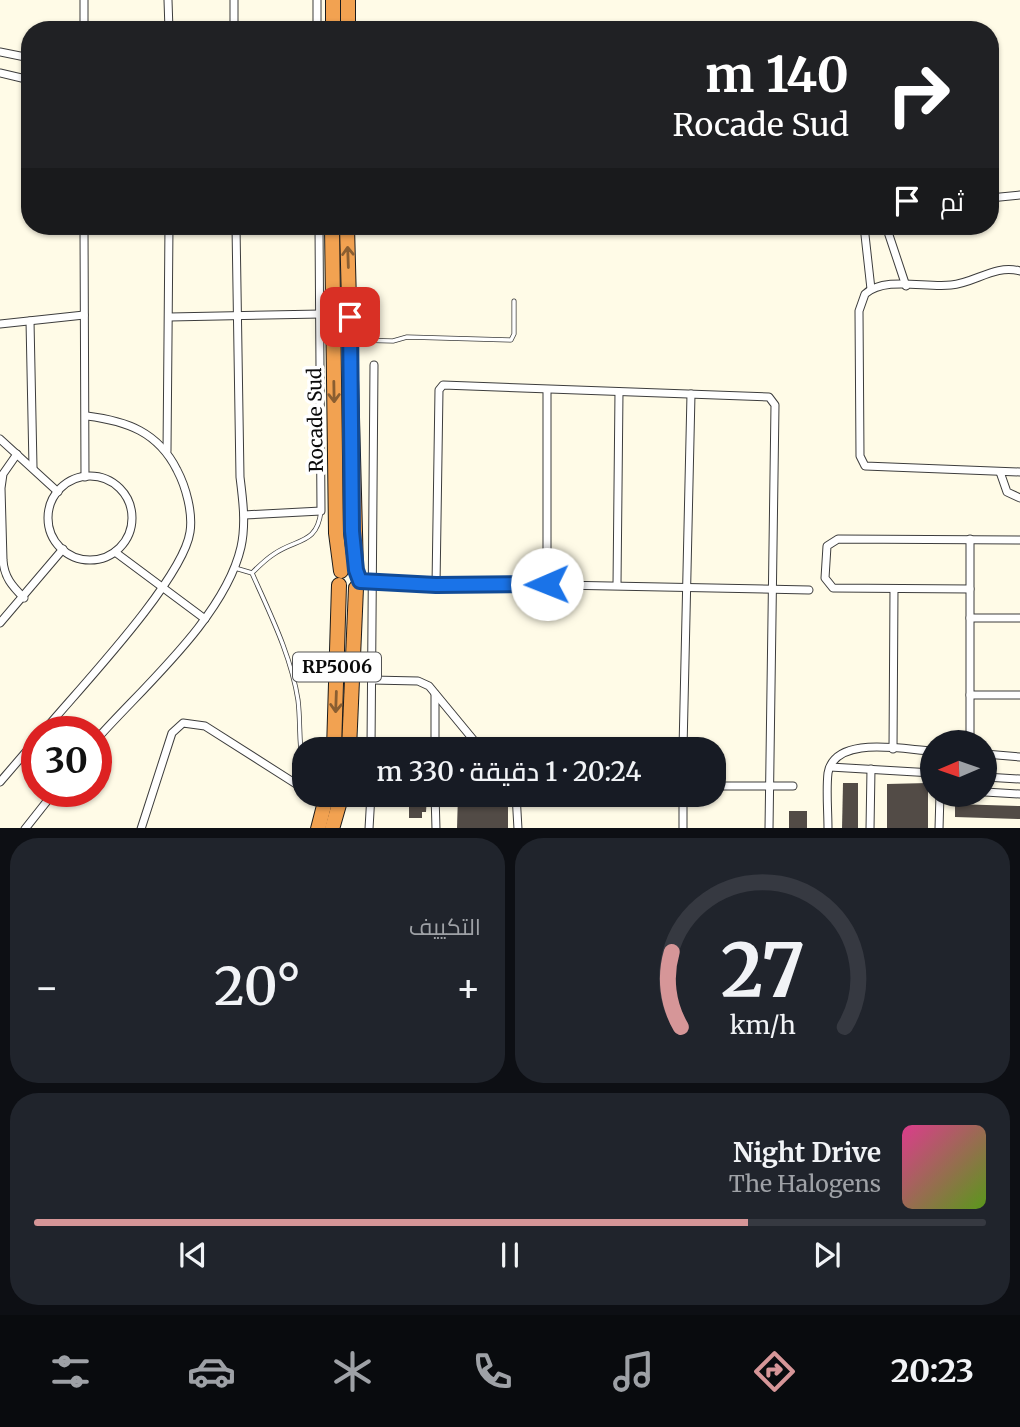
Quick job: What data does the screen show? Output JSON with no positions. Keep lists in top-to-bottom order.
{
  "streets": {
    "highway": ["Rocade Sud", "RP5006"]
  },
  "north": "left",
  "page": {
    "turn": ["140 m", "Rocade Sud"],
    "then": "ثم",
    "limit": "30",
    "trip": "20:24 · 1 دقيقة · 330 m",
    "tile": "التكييف",
    "heat": ["−", "20°", "+"],
    "song": ["Night Drive", "The Halogens"],
    "tabs": "20:23",
    "gauge": ["27", "km/h"]
  }
}
